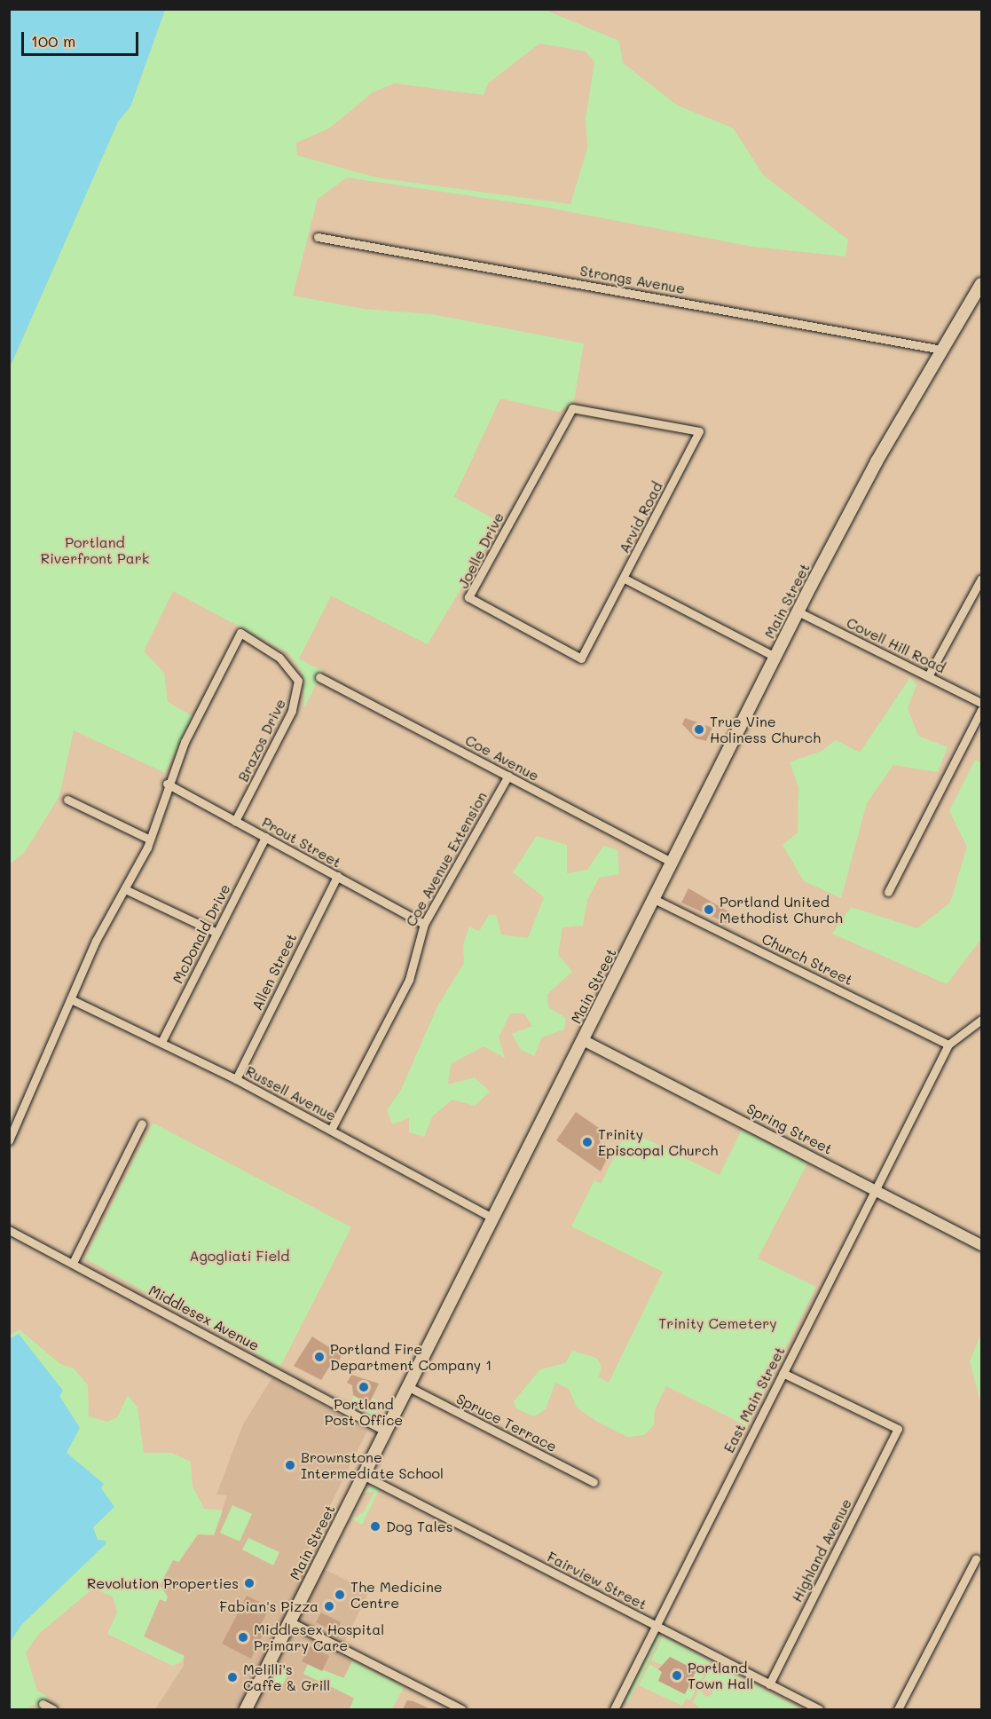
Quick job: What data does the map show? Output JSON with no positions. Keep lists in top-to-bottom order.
{
  "streets": {
    "main road": ["Main Street"],
    "street": [
      "Strongs Avenue",
      "Arvid Road",
      "Joelle Drive",
      "Covell Hill Road",
      "Brazos Drive",
      "Coe Avenue",
      "Prout Street",
      "Coe Avenue Extension",
      "McDonald Drive",
      "Church Street",
      "Allen Street",
      "Russell Avenue",
      "Spring Street",
      "Middlesex Avenue",
      "East Main Street",
      "Spruce Terrace",
      "Highland Avenue",
      "Fairview Street"
    ]
  },
  "crossings": [
    ["Strongs Avenue", "Main Street"],
    ["Arvid Road", "Joelle Drive"],
    ["Main Street", "Covell Hill Road"],
    ["Main Street", "Coe Avenue"],
    ["Main Street", "Church Street"],
    ["Main Street", "Russell Avenue"],
    ["Main Street", "Spring Street"],
    ["Main Street", "Middlesex Avenue"],
    ["Main Street", "Spruce Terrace"],
    ["Main Street", "Fairview Street"],
    ["Brazos Drive", "Prout Street"],
    ["Coe Avenue", "Coe Avenue Extension"],
    ["Prout Street", "Coe Avenue Extension"],
    ["Prout Street", "McDonald Drive"],
    ["Prout Street", "Allen Street"],
    ["Coe Avenue Extension", "Russell Avenue"],
    ["McDonald Drive", "Russell Avenue"],
    ["Church Street", "East Main Street"],
    ["Allen Street", "Russell Avenue"],
    ["Spring Street", "East Main Street"],
    ["East Main Street", "Highland Avenue"],
    ["East Main Street", "Fairview Street"],
    ["Highland Avenue", "Fairview Street"]
  ],
  "parks": ["Portland Riverfront Park", "Agogliati Field", "Trinity Cemetery"],
  "places": [
    "True Vine Holiness Church",
    "Portland United Methodist Church",
    "Trinity Episcopal Church",
    "Portland Fire Department Company 1",
    "Portland Post Office",
    "Brownstone Intermediate School",
    "Dog Tales",
    "Revolution Properties",
    "The Medicine Centre",
    "Fabian's Pizza",
    "Middlesex Hospital Primary Care",
    "Portland Town Hall",
    "Melilli's Caffe & Grill"
  ],
  "scale_bar": "100 m"
}
